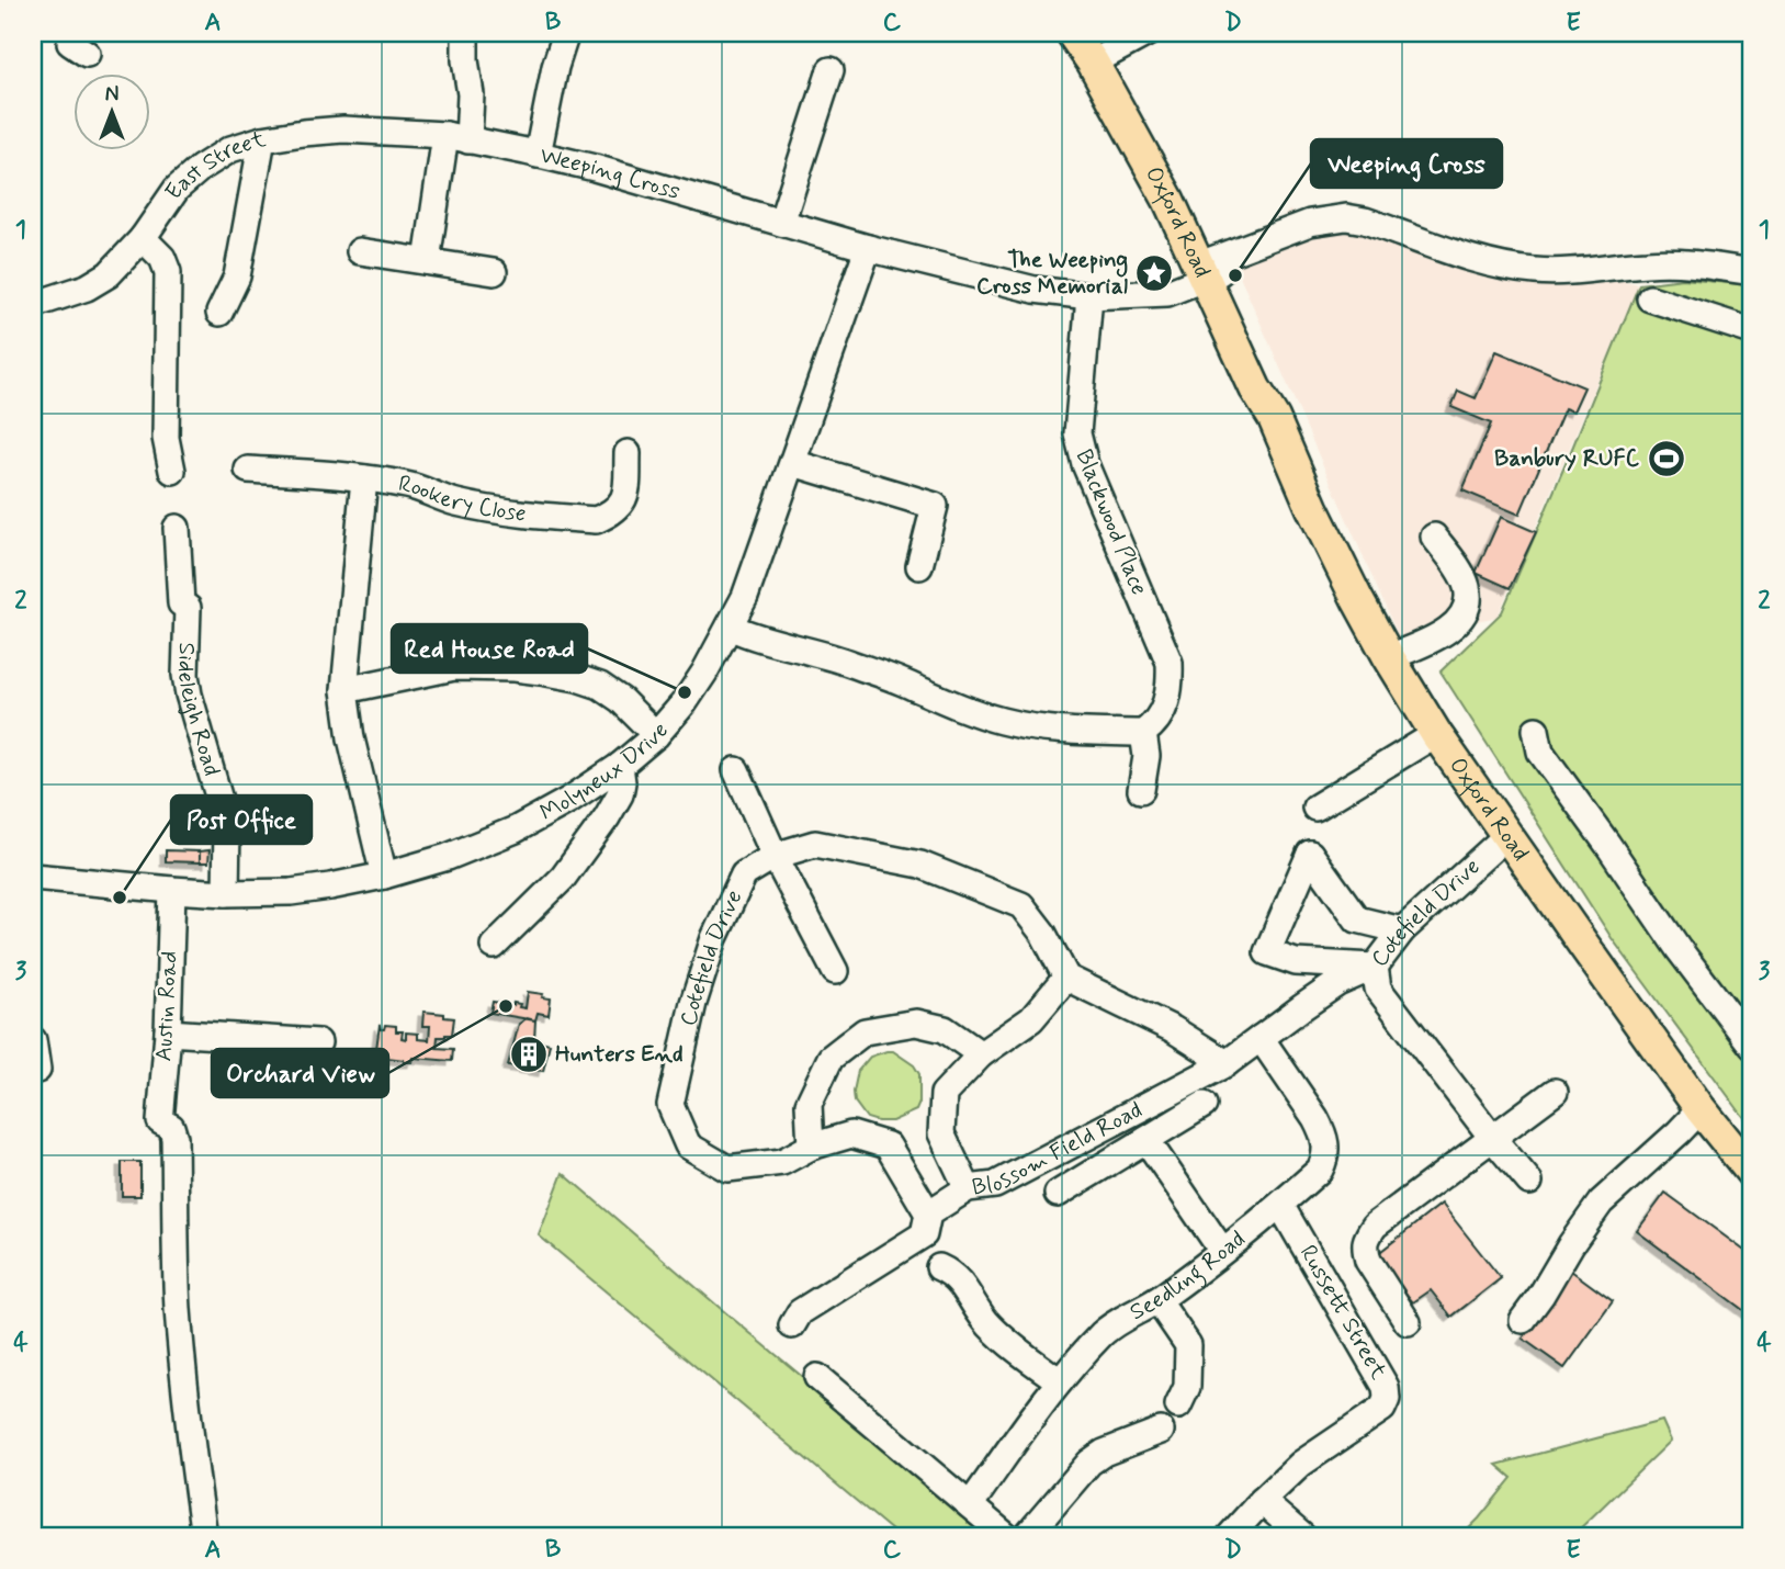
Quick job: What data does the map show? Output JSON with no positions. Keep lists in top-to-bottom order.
{
  "streets": {
    "main road": ["Oxford Road"],
    "street": [
      "East Street",
      "Weeping Cross",
      "Rookery Close",
      "Blackwood Place",
      "Sideleigh Road",
      "Molyneux Drive",
      "Cotefield Drive",
      "Austin Road",
      "Blossom Field Road",
      "Seedling Road",
      "Russett Street"
    ]
  },
  "crossings": [
    ["East Street", "Weeping Cross"],
    ["Weeping Cross", "Oxford Road"],
    ["Weeping Cross", "Blackwood Place"],
    ["Weeping Cross", "Molyneux Drive"],
    ["Oxford Road", "Cotefield Drive"],
    ["Sideleigh Road", "Molyneux Drive"],
    ["Molyneux Drive", "Austin Road"],
    ["Cotefield Drive", "Blossom Field Road"],
    ["Cotefield Drive", "Seedling Road"],
    ["Seedling Road", "Russett Street"]
  ],
  "places": {
    "place": ["The Weeping Cross Memorial"],
    "other": [
      "Weeping Cross",
      "Red House Road",
      "Post Office",
      "Orchard View"
    ],
    "sports": ["Banbury RUFC"],
    "building": ["Hunters End"]
  },
  "north": "top",
  "grid": {
    "columns": [
      "A",
      "B",
      "C",
      "D",
      "E"
    ],
    "rows": [
      "1",
      "2",
      "3",
      "4"
    ]
  }
}
